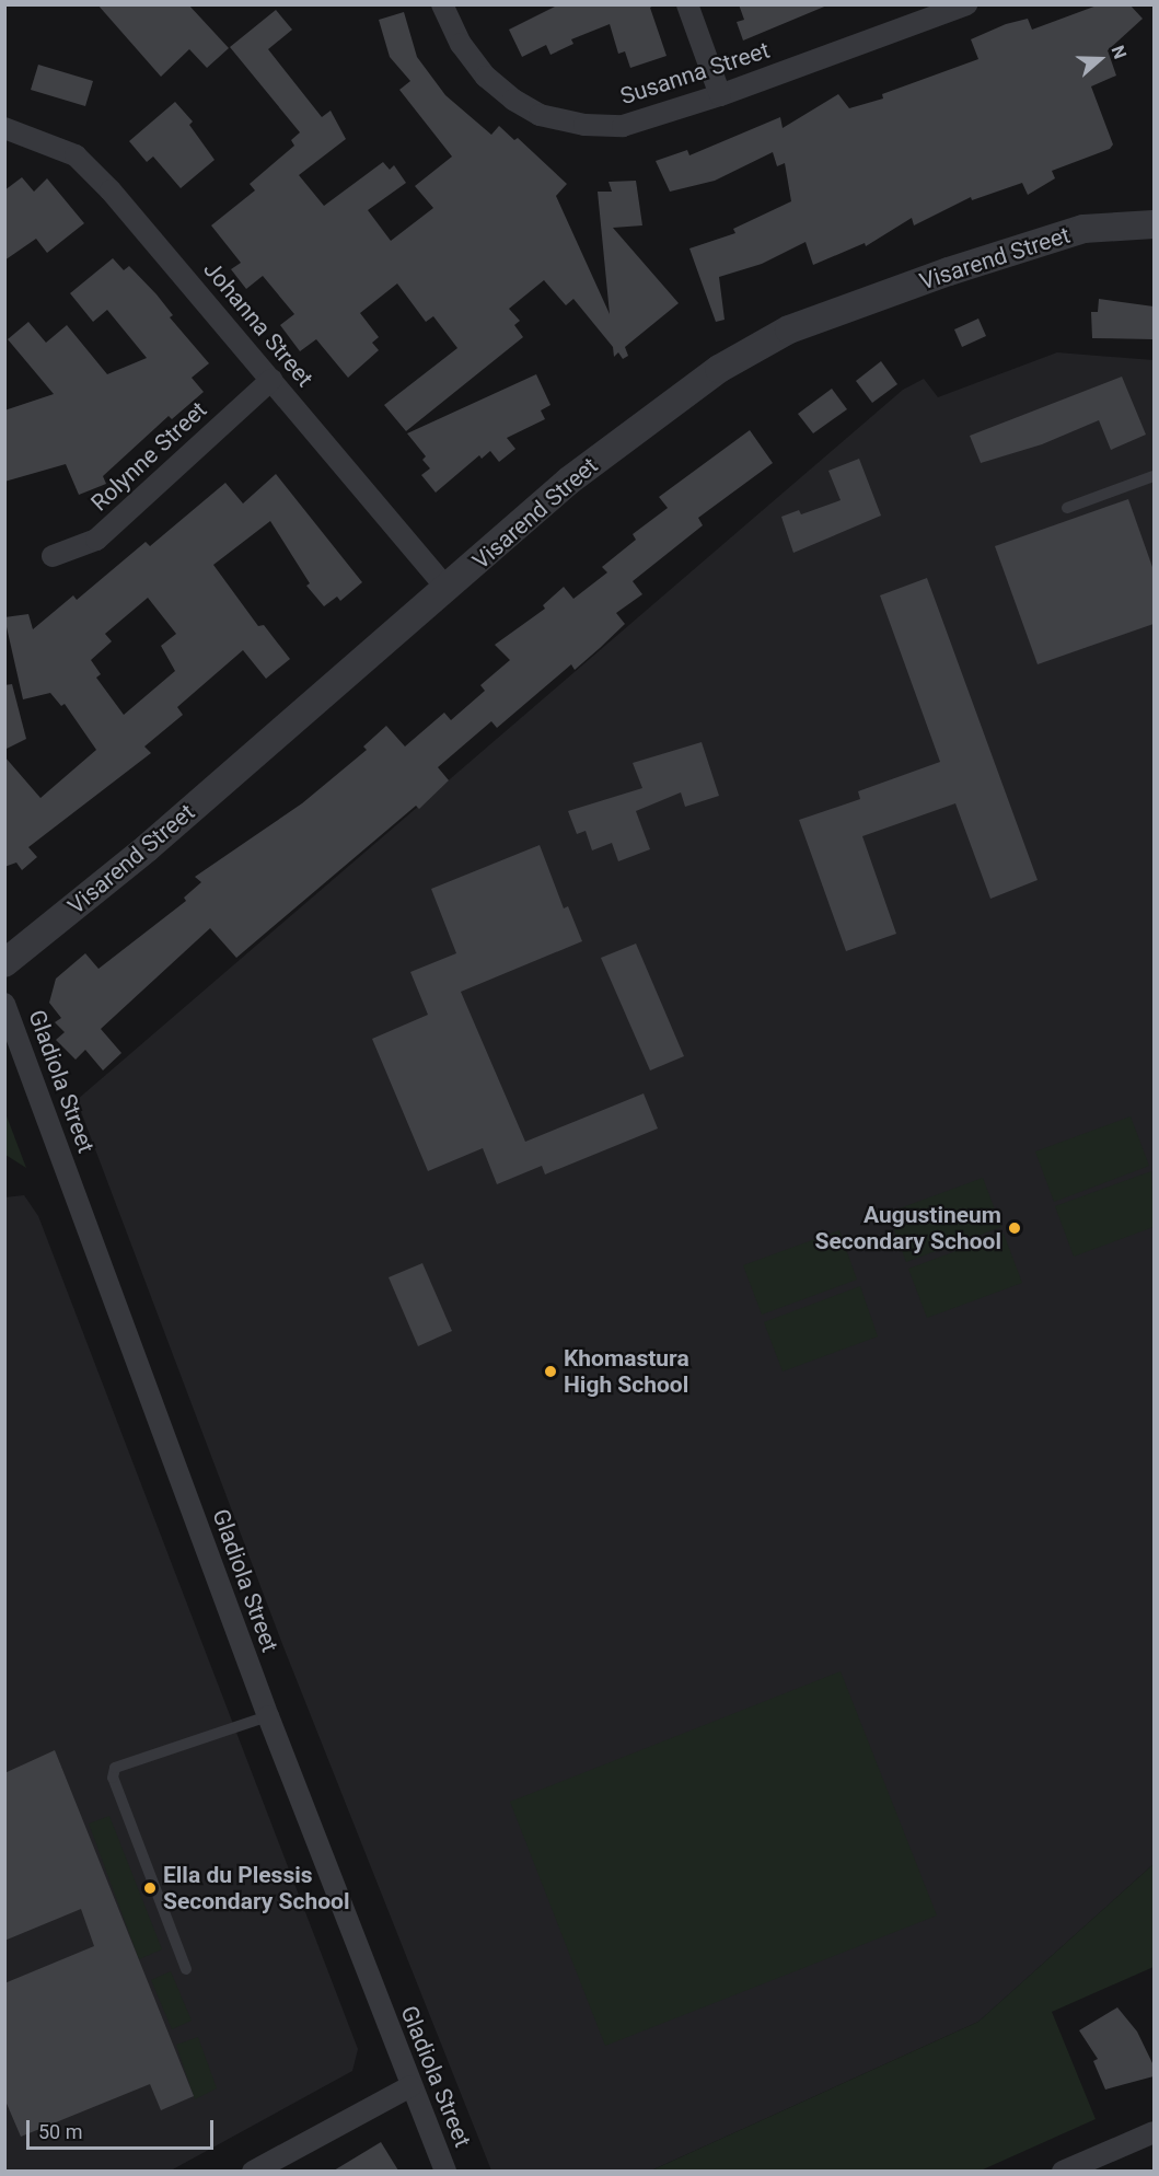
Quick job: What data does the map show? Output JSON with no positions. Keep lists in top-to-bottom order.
{
  "streets": {
    "street": [
      "Susanna Street",
      "Visarend Street",
      "Johanna Street",
      "Rolynne Street",
      "Gladiola Street"
    ]
  },
  "crossings": [
    ["Visarend Street", "Johanna Street"],
    ["Johanna Street", "Rolynne Street"]
  ],
  "places": ["Augustineum Secondary School", "Khomastura High School", "Ella du Plessis Secondary School"],
  "scale_bar": "50 m",
  "north": "right"
}
